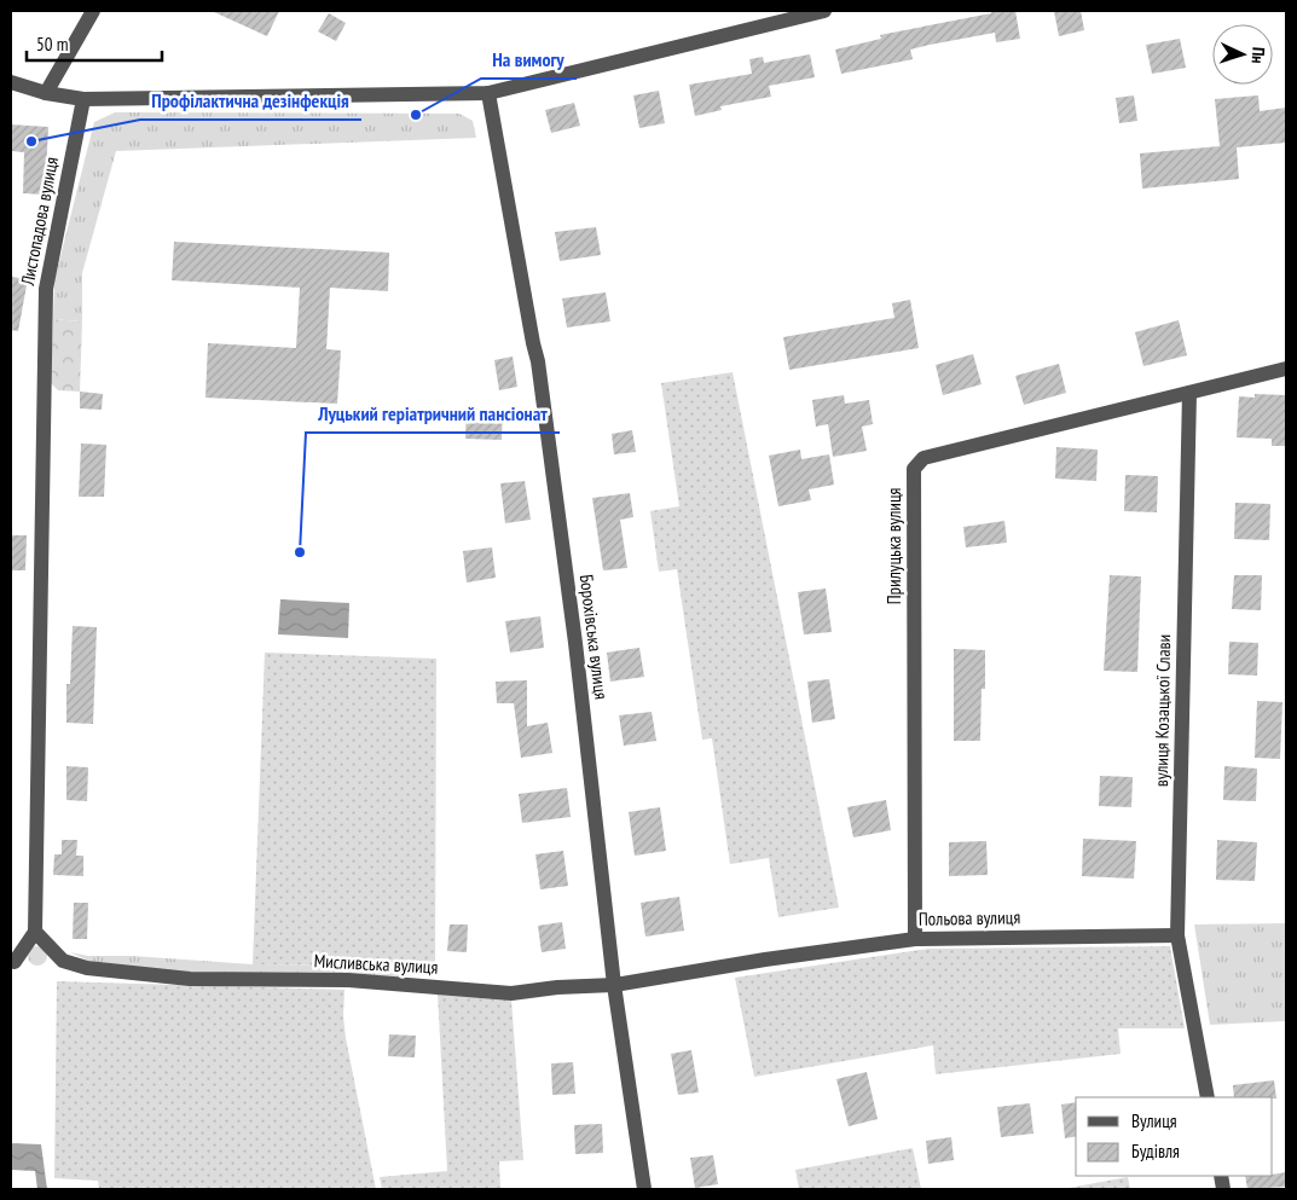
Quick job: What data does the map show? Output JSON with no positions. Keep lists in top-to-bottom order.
{
  "streets": {
    "street": [
      "Листопадова вулиця",
      "Прилуцька вулиця",
      "Борохівська вулиця",
      "вулиця Козацької Слави",
      "Польова вулиця",
      "Мисливська вулиця"
    ]
  },
  "crossings": [
    ["Листопадова вулиця", "Мисливська вулиця"],
    ["Прилуцька вулиця", "вулиця Козацької Слави"],
    ["Прилуцька вулиця", "Польова вулиця"],
    ["Борохівська вулиця", "Мисливська вулиця"],
    ["вулиця Козацької Слави", "Польова вулиця"],
    ["Польова вулиця", "Мисливська вулиця"]
  ],
  "places": ["На вимогу", "Профілактична дезінфекція", "Луцький геріатричний пансіонат"],
  "legend": ["Вулиця", "Будівля"],
  "scale_bar": "50 m",
  "north": "right"
}
